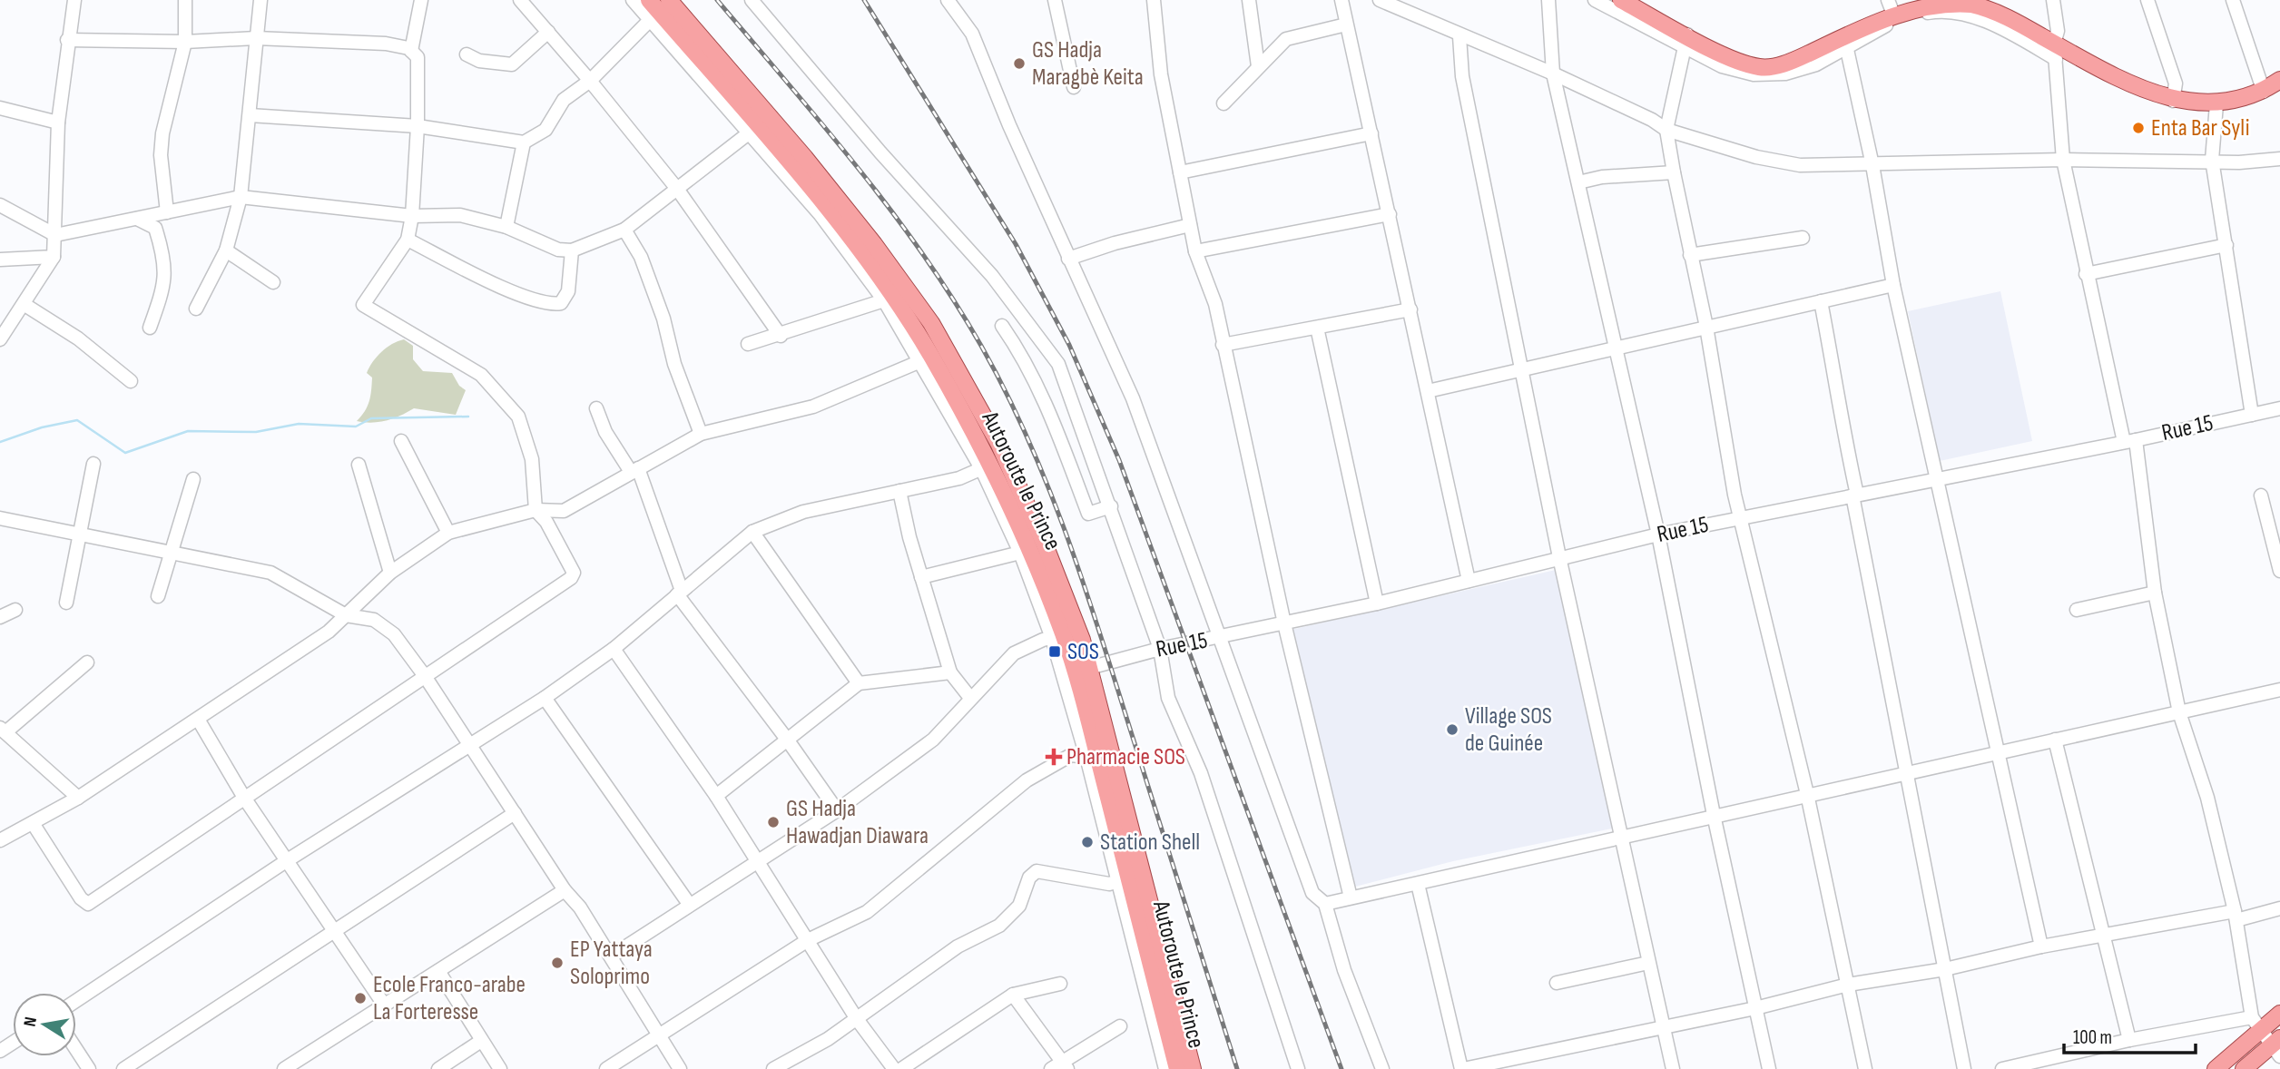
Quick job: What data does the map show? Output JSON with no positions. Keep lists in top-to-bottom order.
{
  "streets": {
    "main road": ["Autoroute le Prince"],
    "street": ["Rue 15"]
  },
  "crossings": [
    ["Rue 15", "Autoroute le Prince"]
  ],
  "places": {
    "other": [
      "GS Hadja Maragbè Keita",
      "Enta Bar Syli",
      "Village SOS de Guinée",
      "GS Hadja Hawadjan Diawara",
      "Station Shell",
      "EP Yattaya Soloprimo",
      "Ecole Franco-arabe La Forteresse"
    ],
    "transit": ["SOS"],
    "health": ["Pharmacie SOS"]
  },
  "scale_bar": "100 m",
  "north": "left"
}
